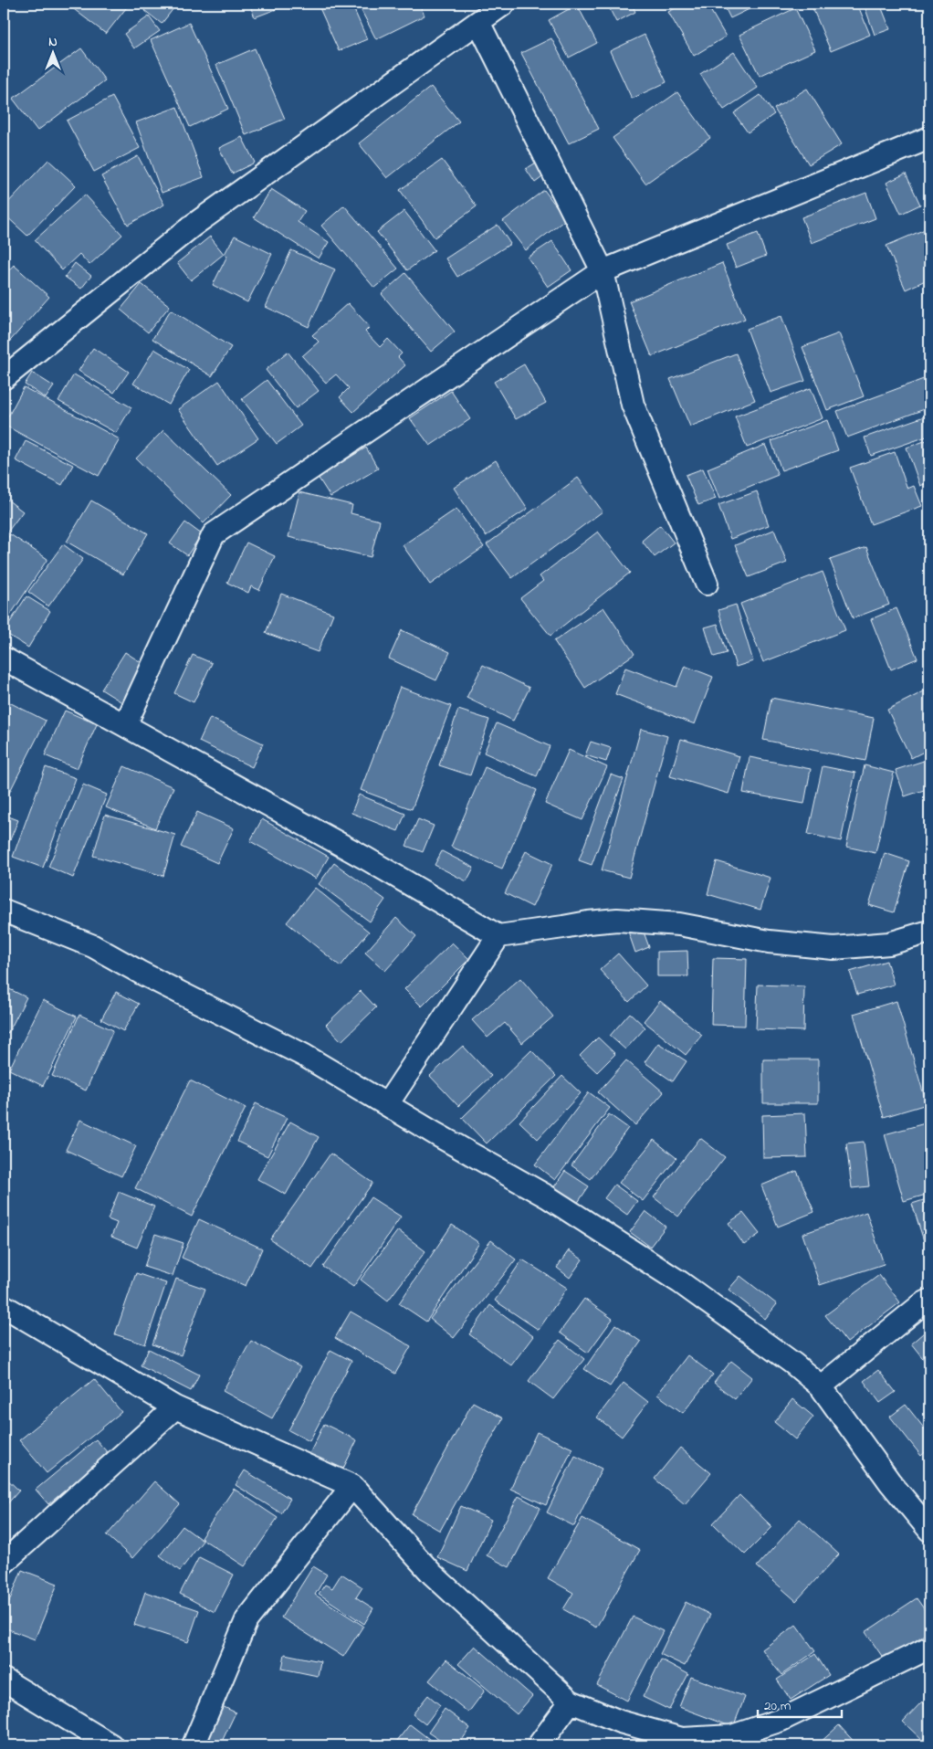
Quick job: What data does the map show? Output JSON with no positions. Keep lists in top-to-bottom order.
{
  "scale_bar": "20 m",
  "north": "top"
}
